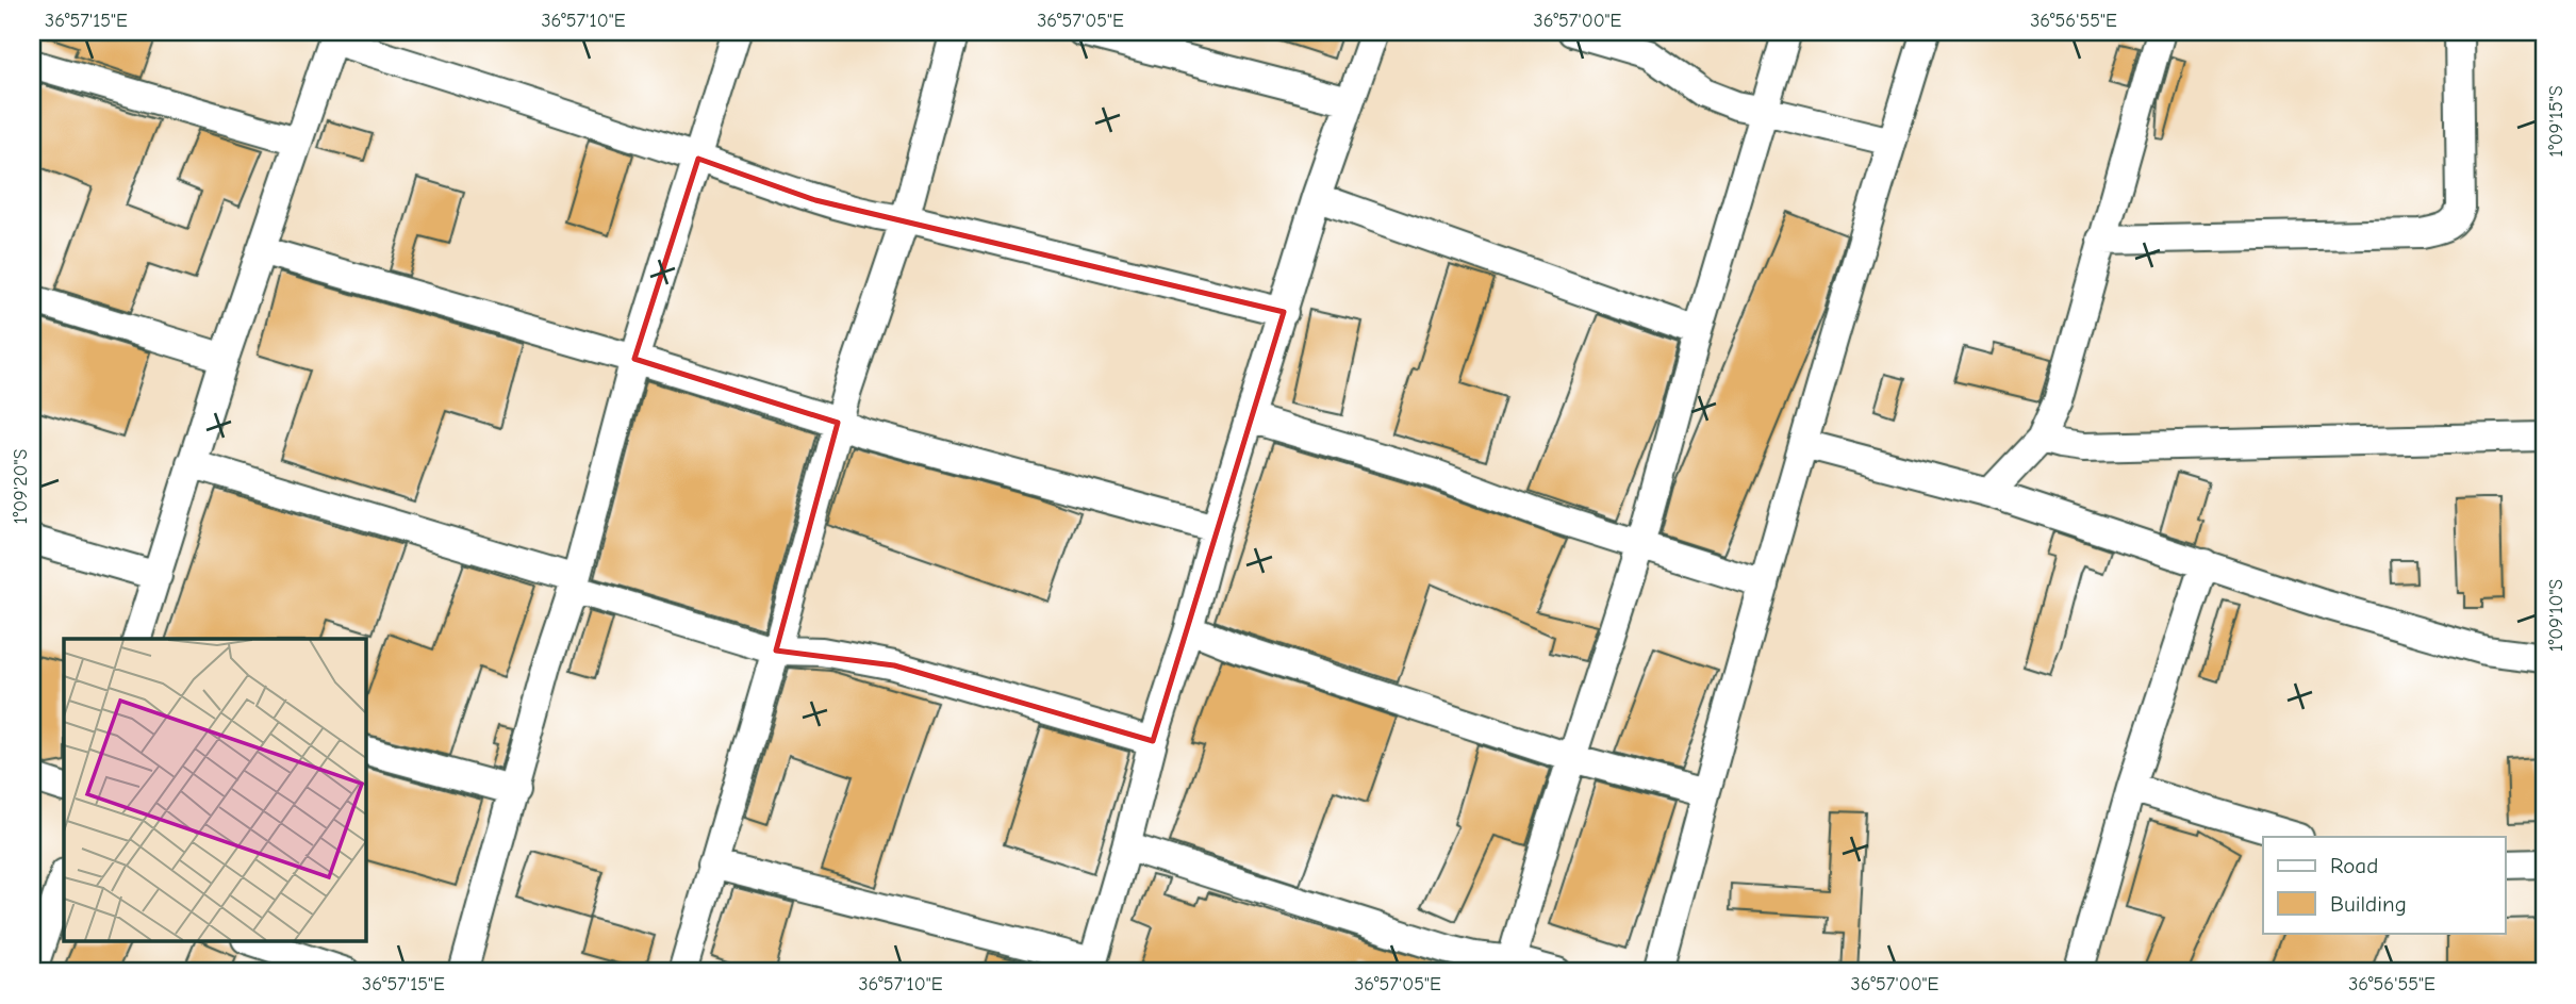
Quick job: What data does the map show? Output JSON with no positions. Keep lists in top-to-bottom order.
{
  "legend": ["Road", "Building"],
  "coordinates": [
    "36°57'15\"E",
    "36°57'10\"E",
    "36°57'05\"E",
    "36°57'00\"E",
    "36°56'55\"E",
    "1°09'15\"S",
    "1°09'20\"S",
    "1°09'10\"S"
  ]
}
